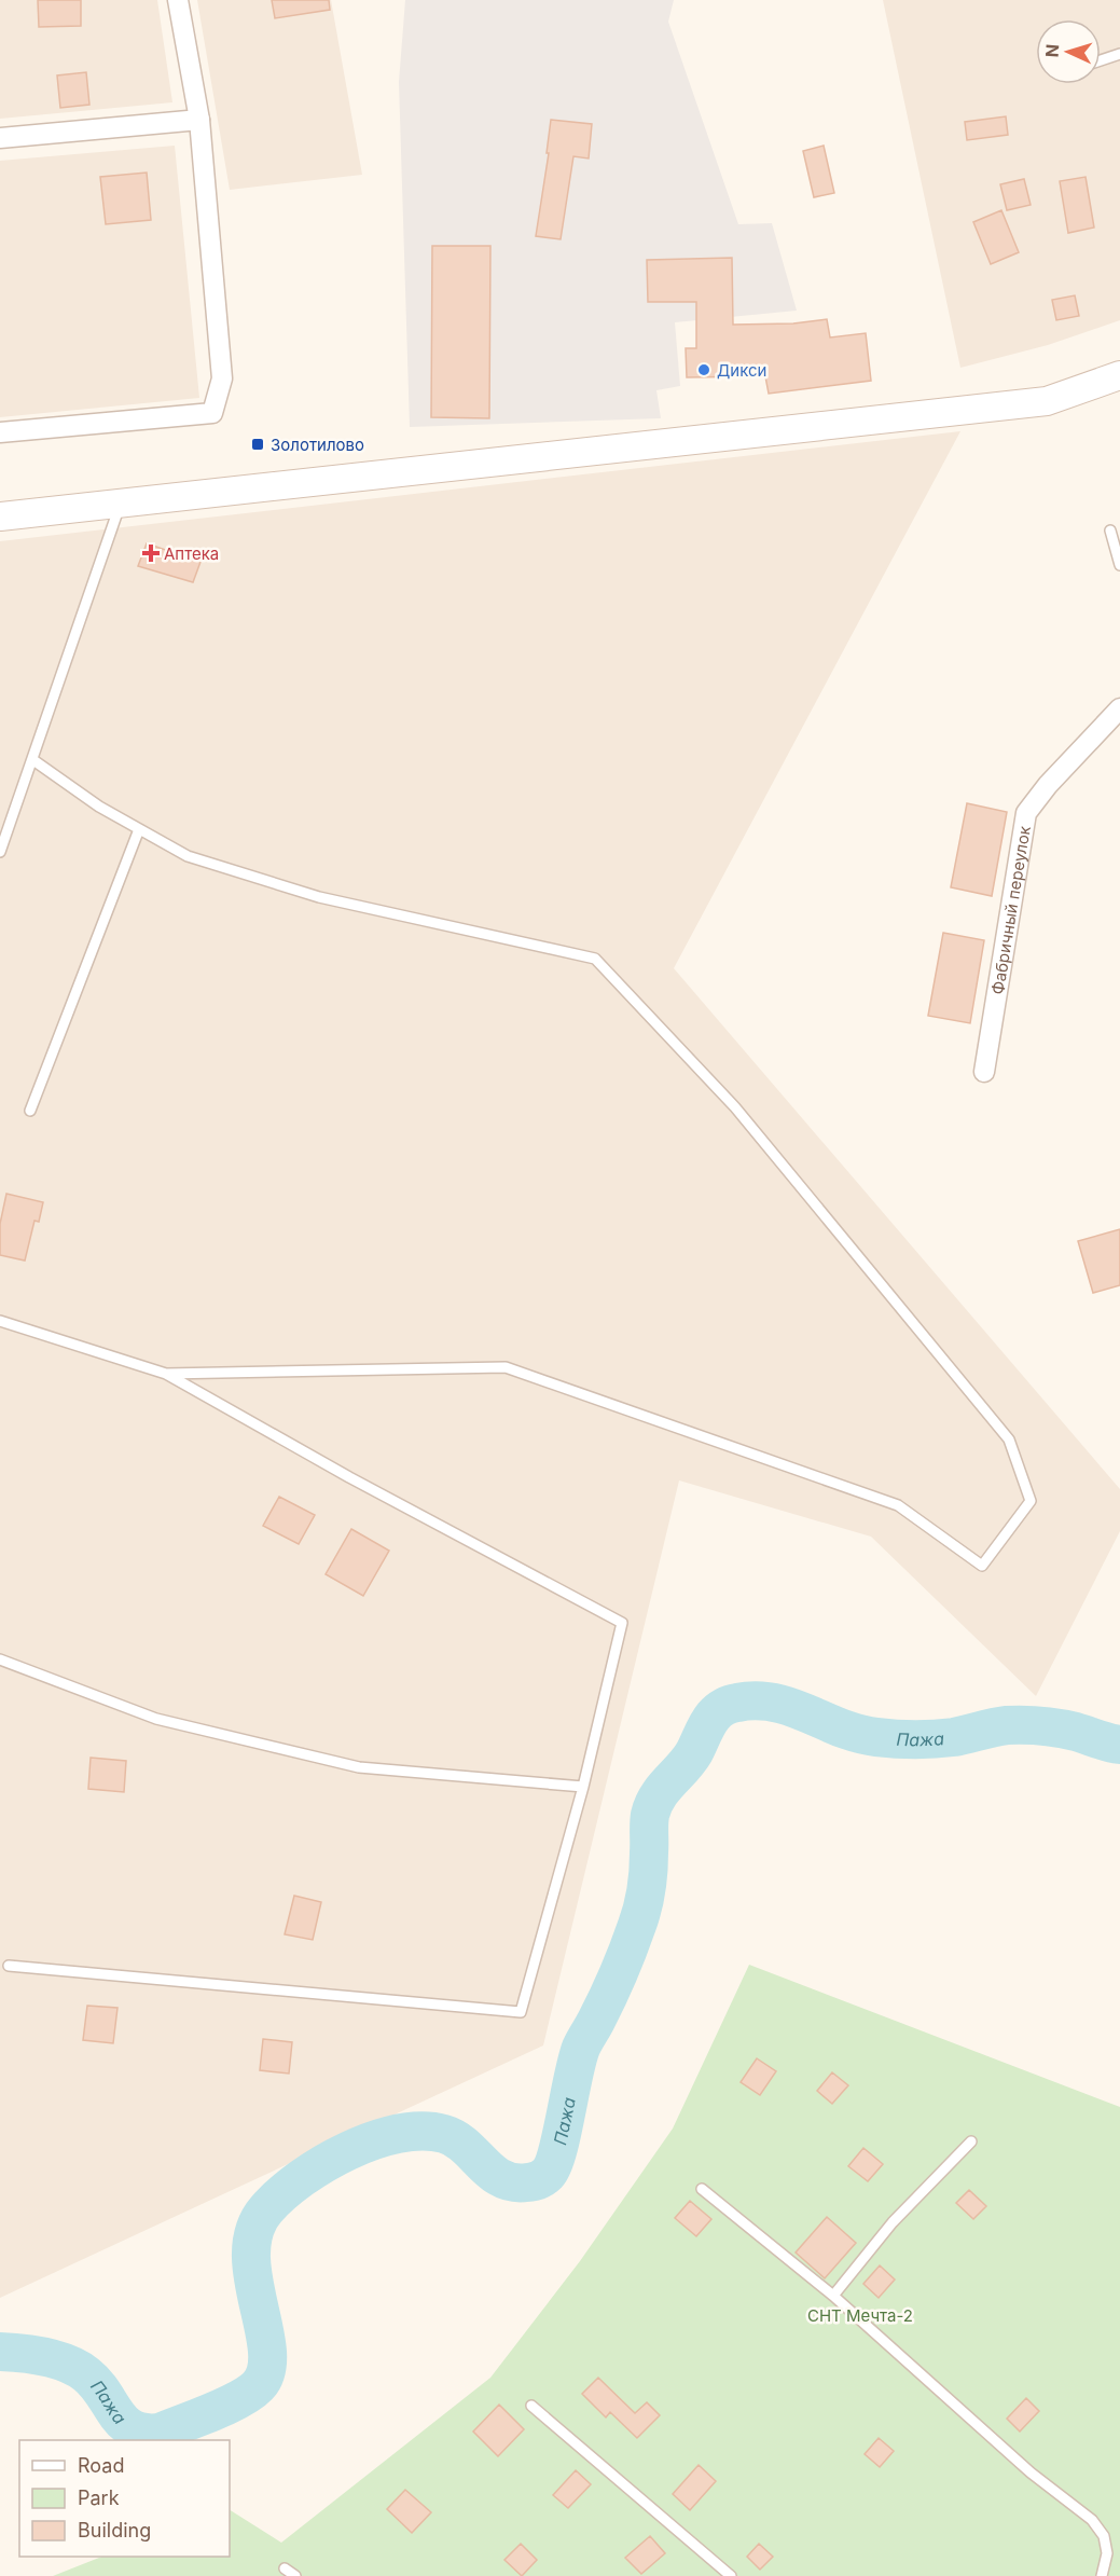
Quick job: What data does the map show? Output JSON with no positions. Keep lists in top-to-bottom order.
{
  "streets": {
    "street": ["Фабричный переулок"]
  },
  "water": ["Пажа"],
  "parks": ["СНТ Мечта-2"],
  "places": {
    "other": ["Дикси"],
    "transit": ["Золотилово"],
    "health": ["Аптека"]
  },
  "legend": ["Road", "Park", "Building"],
  "north": "left"
}
